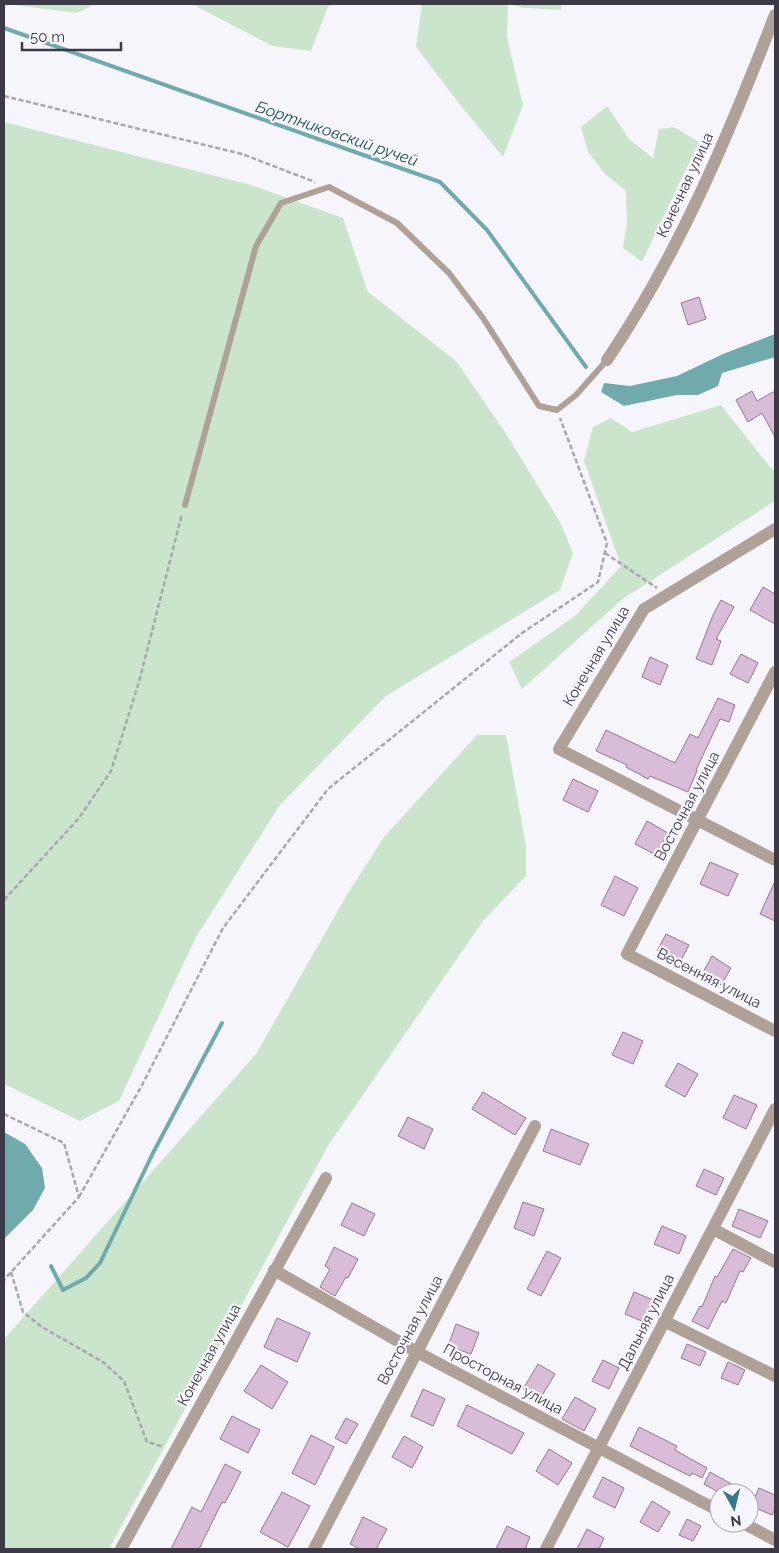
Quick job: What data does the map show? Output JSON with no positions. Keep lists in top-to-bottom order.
{
  "streets": {
    "street": [
      "Конечная улица",
      "Восточная улица",
      "Весенняя улица",
      "Дальняя улица",
      "Просторная улица"
    ]
  },
  "crossings": [
    ["Конечная улица", "Восточная улица"],
    ["Конечная улица", "Просторная улица"],
    ["Восточная улица", "Весенняя улица"],
    ["Восточная улица", "Просторная улица"],
    ["Дальняя улица", "Просторная улица"]
  ],
  "water": ["Бортниковский ручей"],
  "scale_bar": "50 m",
  "north": "bottom"
}
